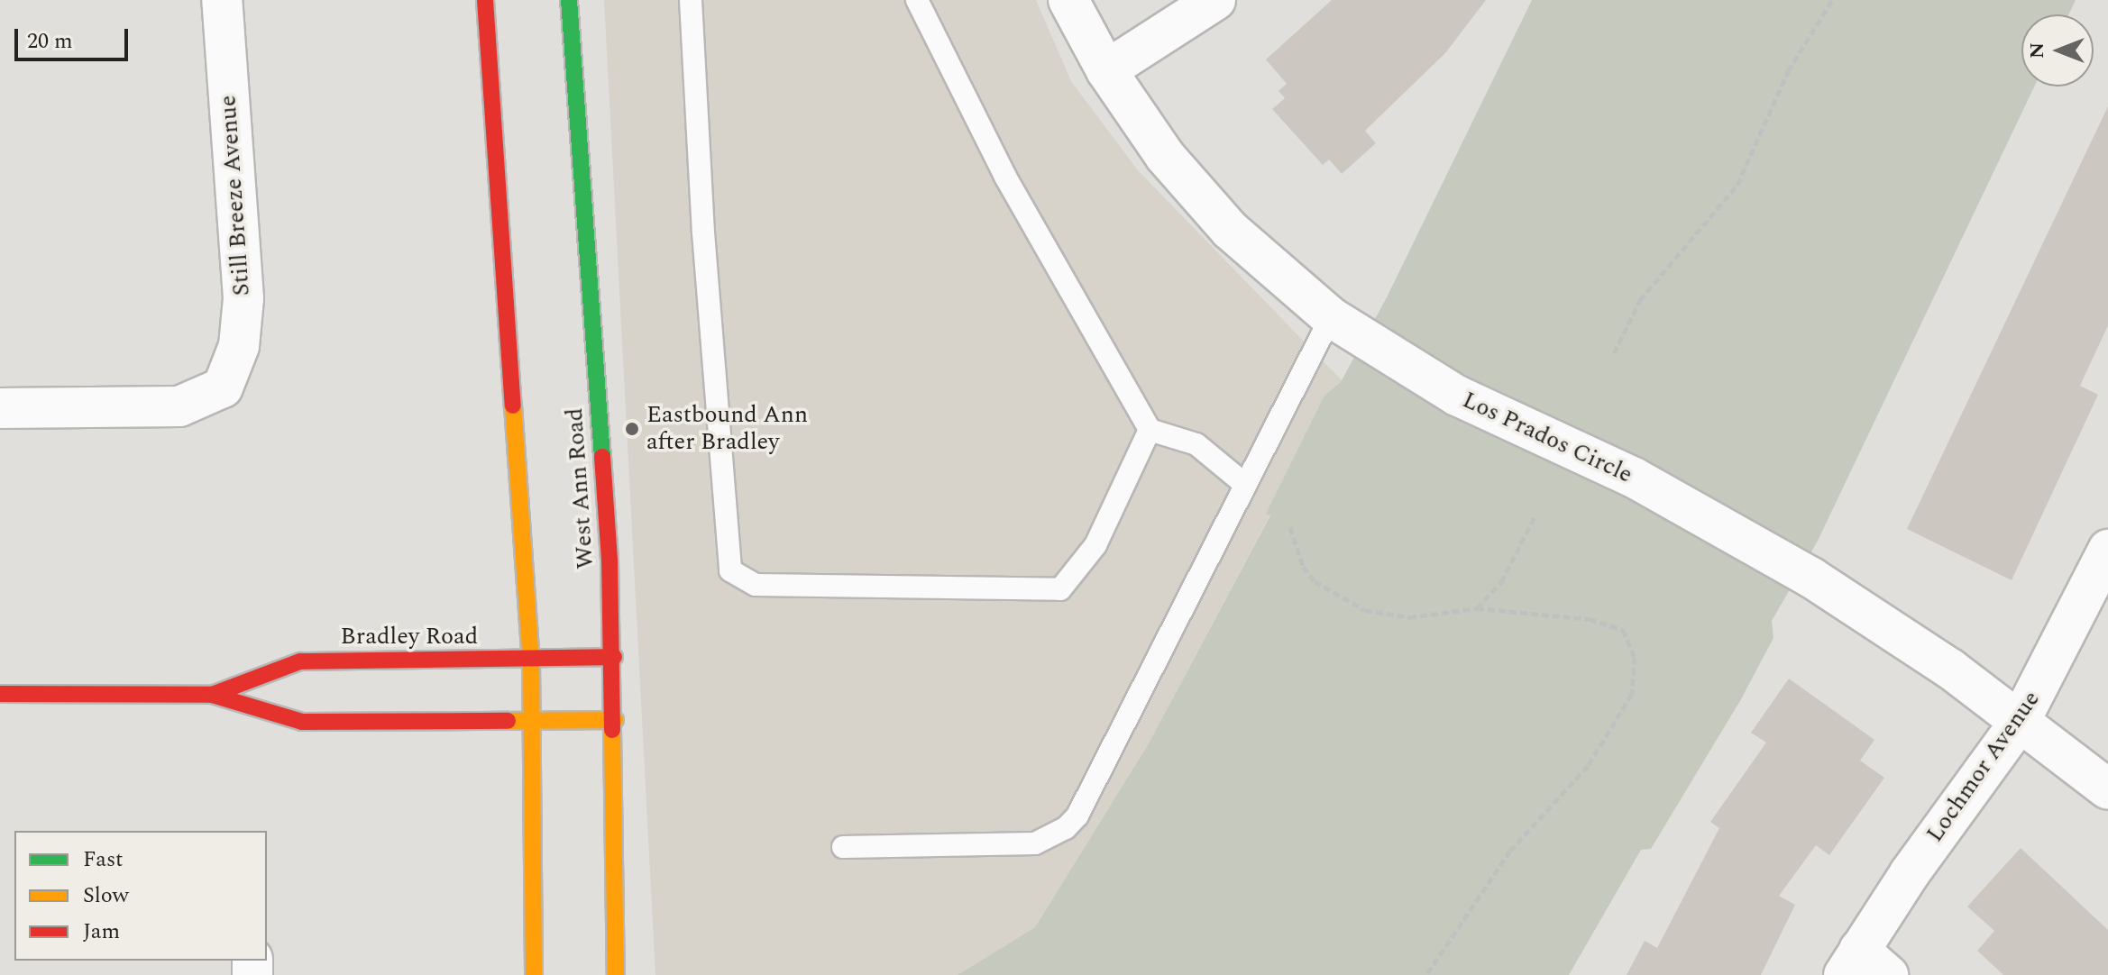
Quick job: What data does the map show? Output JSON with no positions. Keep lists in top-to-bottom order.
{
  "streets": {
    "main road": ["West Ann Road", "Bradley Road"],
    "street": ["Still Breeze Avenue", "Los Prados Circle", "Lochmor Avenue"]
  },
  "crossings": [
    ["Los Prados Circle", "Lochmor Avenue"],
    ["West Ann Road", "Bradley Road"]
  ],
  "places": ["Eastbound Ann after Bradley"],
  "legend": ["Fast", "Slow", "Jam"],
  "scale_bar": "20 m",
  "north": "left"
}
